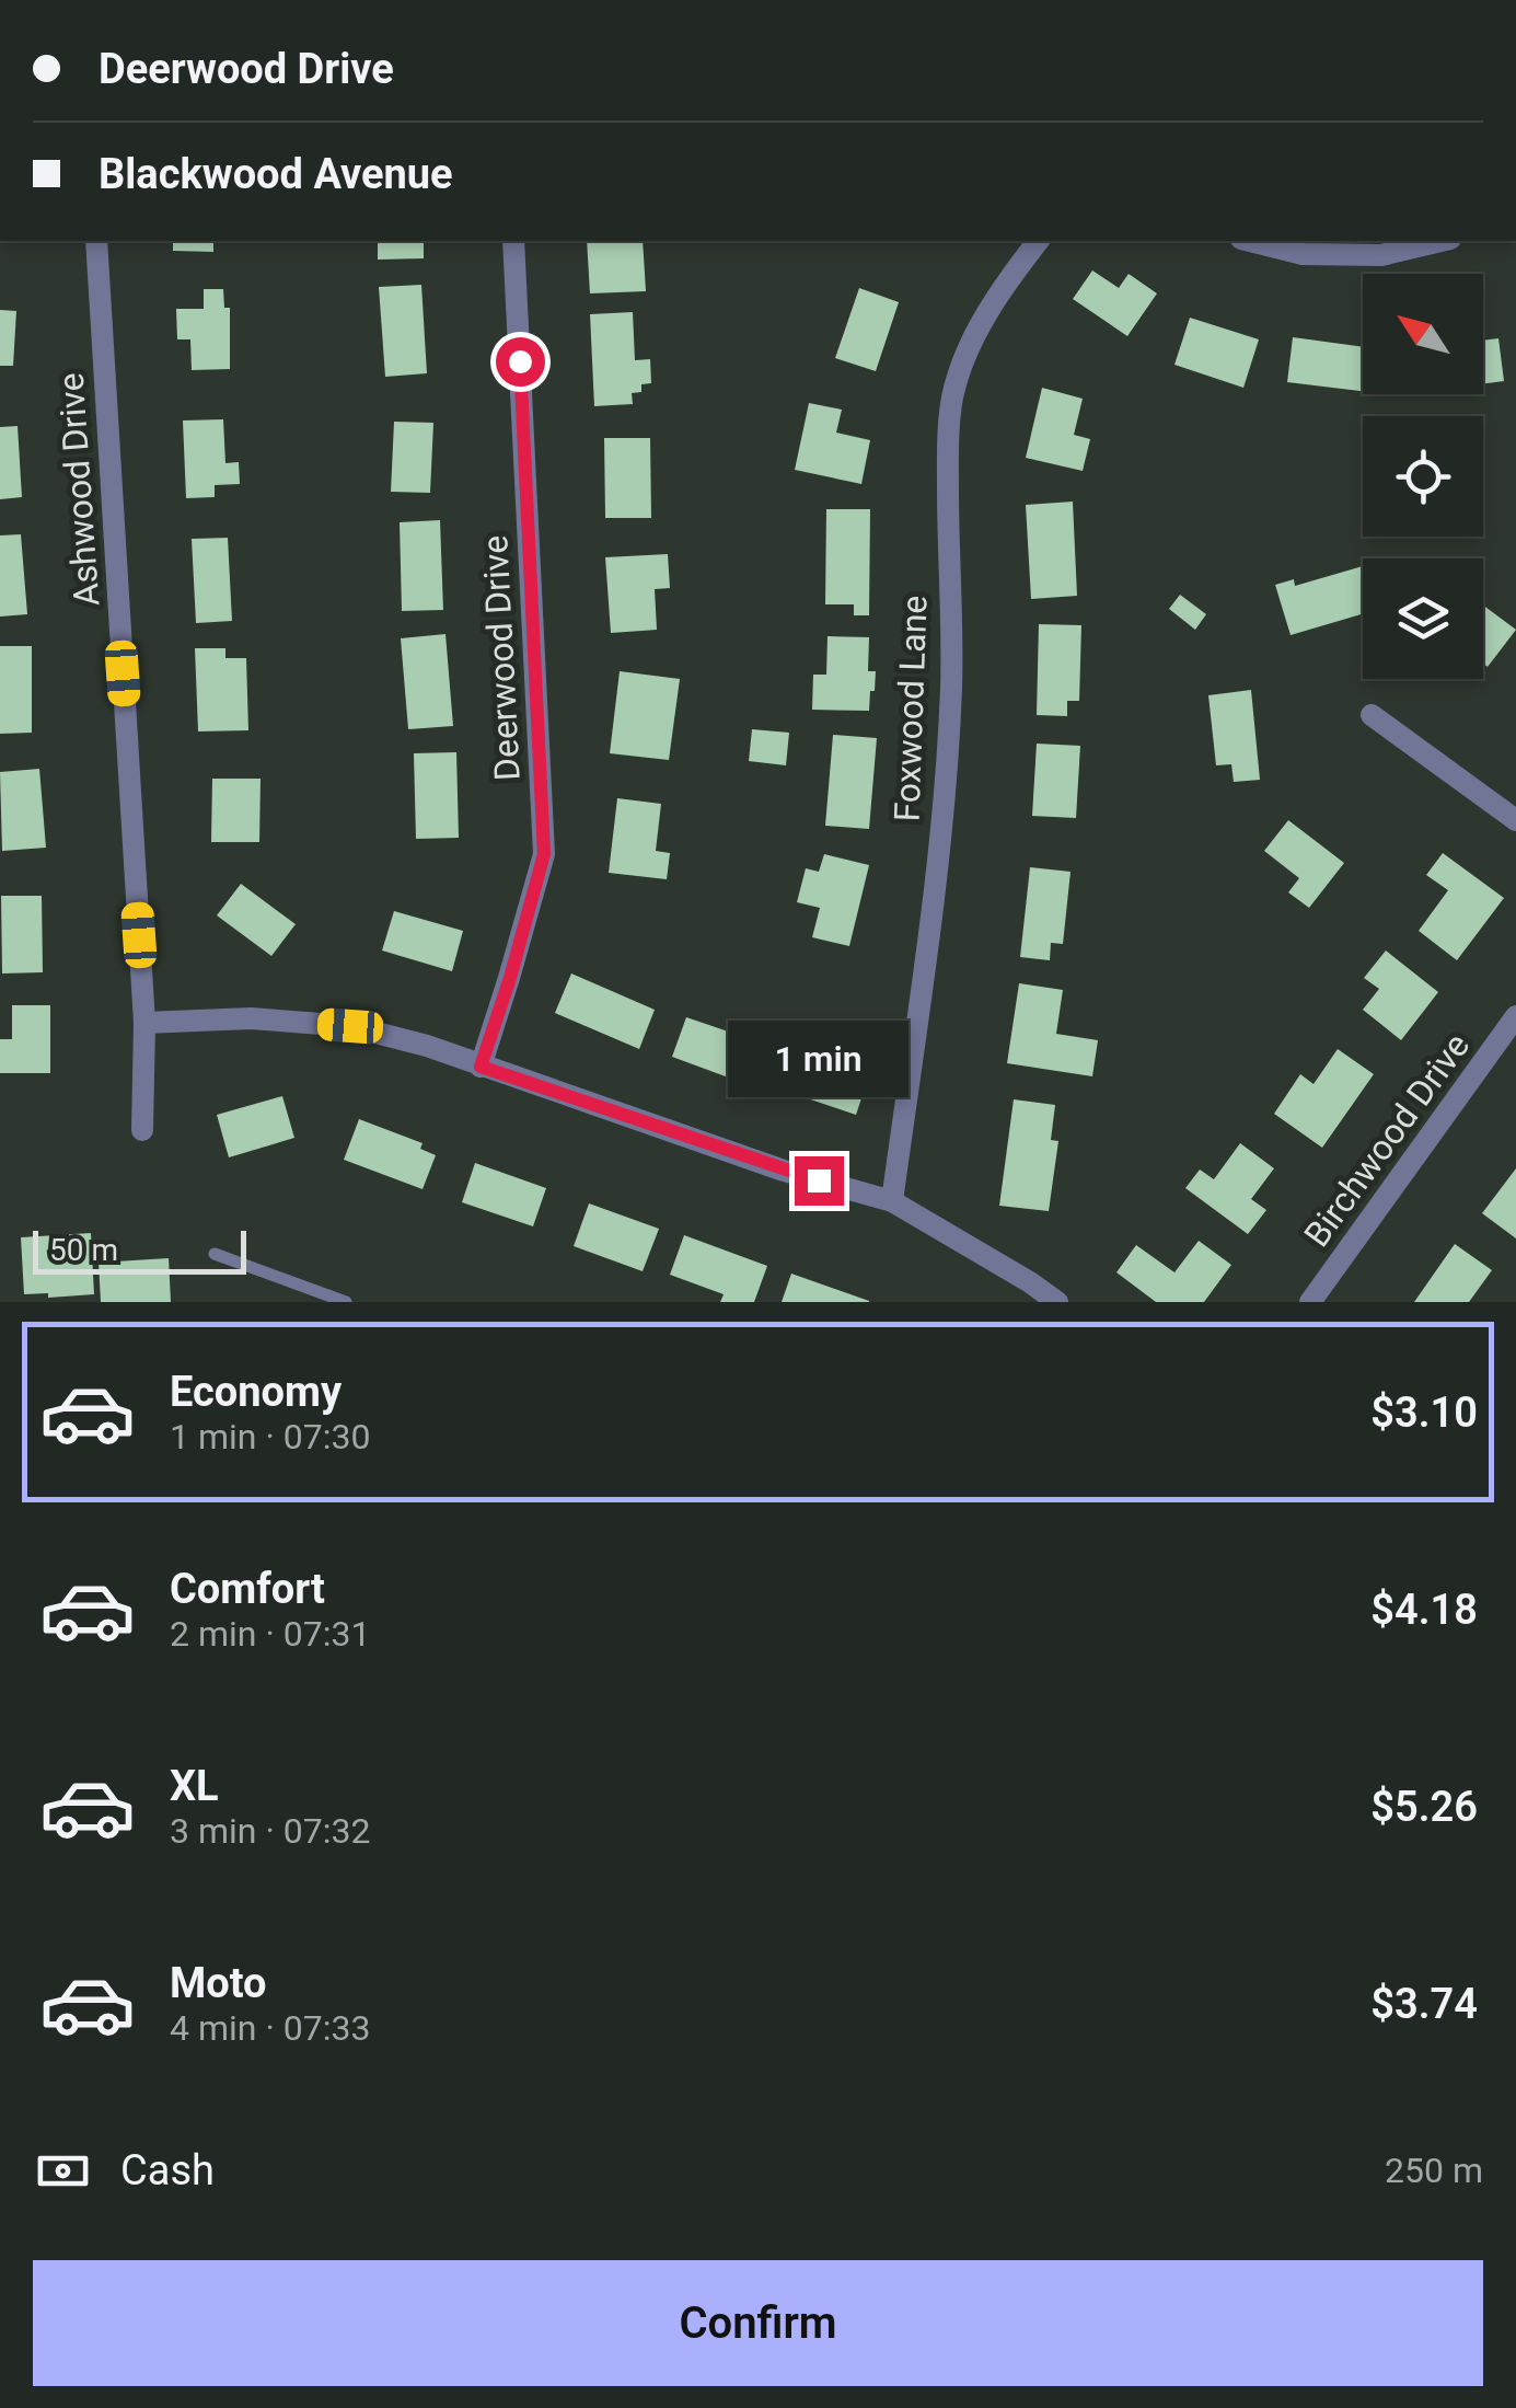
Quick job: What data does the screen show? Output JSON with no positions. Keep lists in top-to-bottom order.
{
  "streets": {
    "street": [
      "Ashwood Drive",
      "Deerwood Drive",
      "Foxwood Lane",
      "Birchwood Drive"
    ]
  },
  "scale_bar": "50 m",
  "north": "top left",
  "page": {
    "banner": ["Deerwood Drive", "Blackwood Avenue"],
    "bubble": "1 min",
    "scale": "50 m",
    "list": [
      {
        "name": "Economy",
        "note": "1 min · 07:30",
        "value": "$3.10"
      },
      {
        "name": "Comfort",
        "note": "2 min · 07:31",
        "value": "$4.18"
      },
      {
        "name": "XL",
        "note": "3 min · 07:32",
        "value": "$5.26"
      },
      {
        "name": "Moto",
        "note": "4 min · 07:33",
        "value": "$3.74"
      }
    ],
    "pay": ["Cash", "250 m"],
    "buttons": "Confirm"
  }
}
